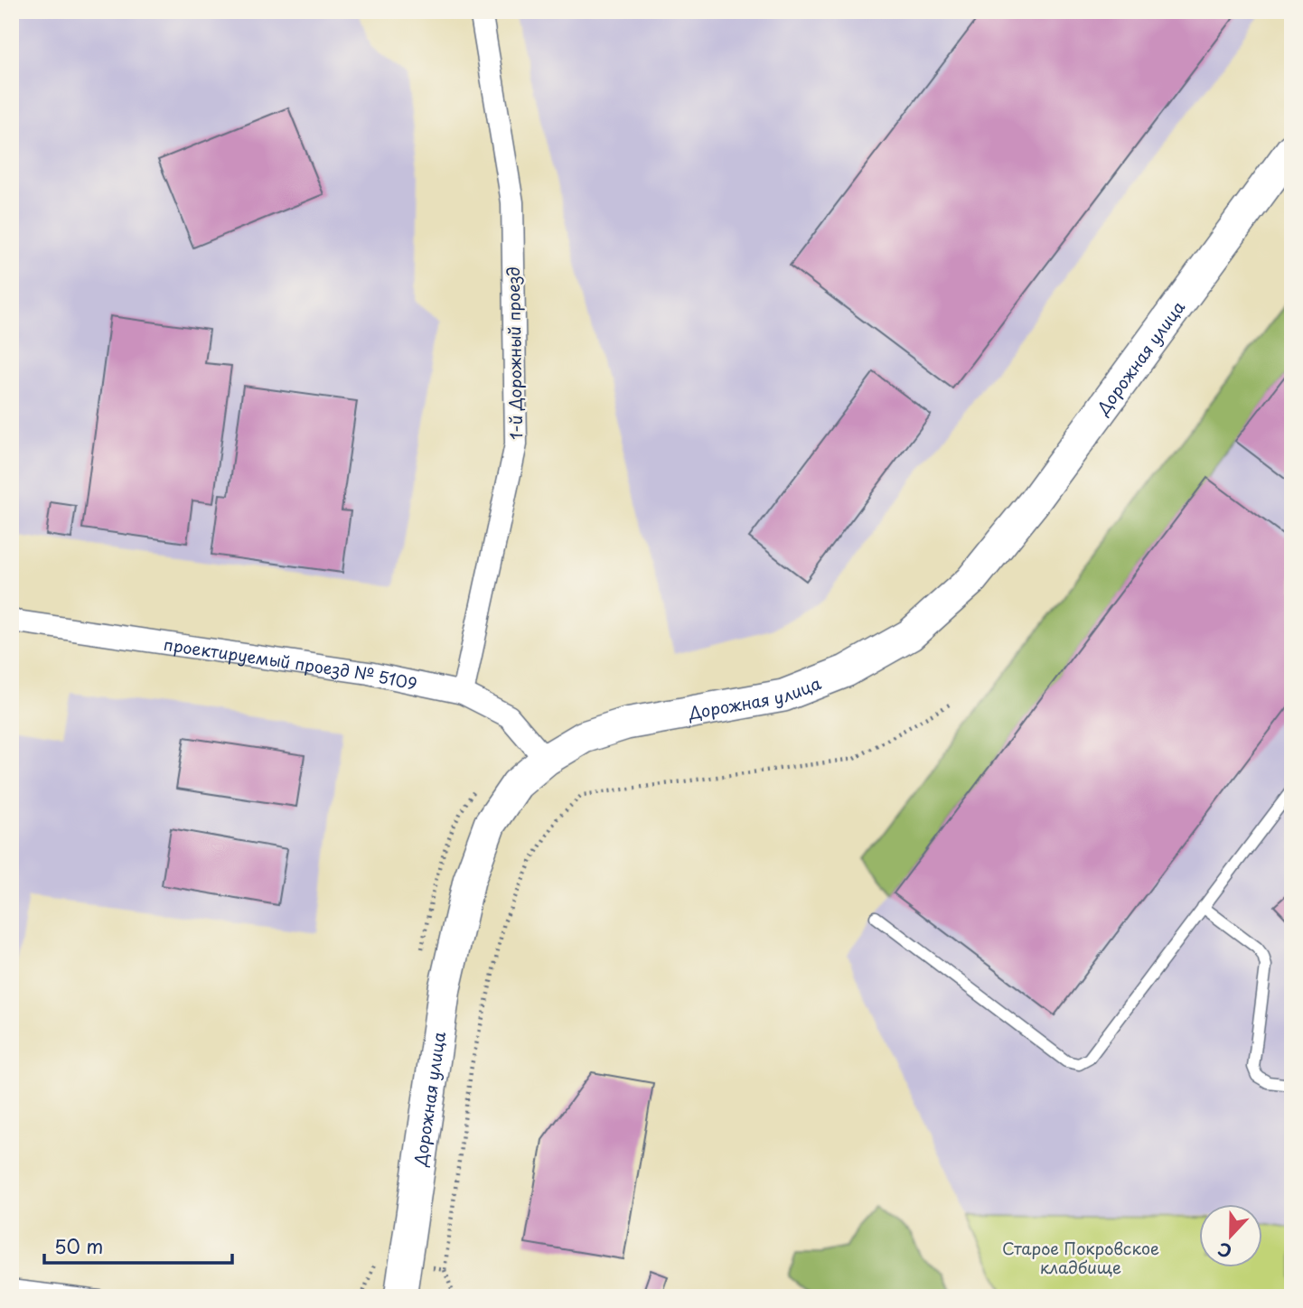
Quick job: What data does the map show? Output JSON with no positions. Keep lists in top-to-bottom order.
{
  "streets": {
    "main road": ["Дорожная улица"],
    "street": ["1-й Дорожный проезд", "проектируемый проезд № 5109"]
  },
  "crossings": [
    ["1-й Дорожный проезд", "проектируемый проезд № 5109"],
    ["Дорожная улица", "проектируемый проезд № 5109"]
  ],
  "parks": ["Старое Покровское кладбище"],
  "scale_bar": "50 m",
  "north": "bottom"
}
